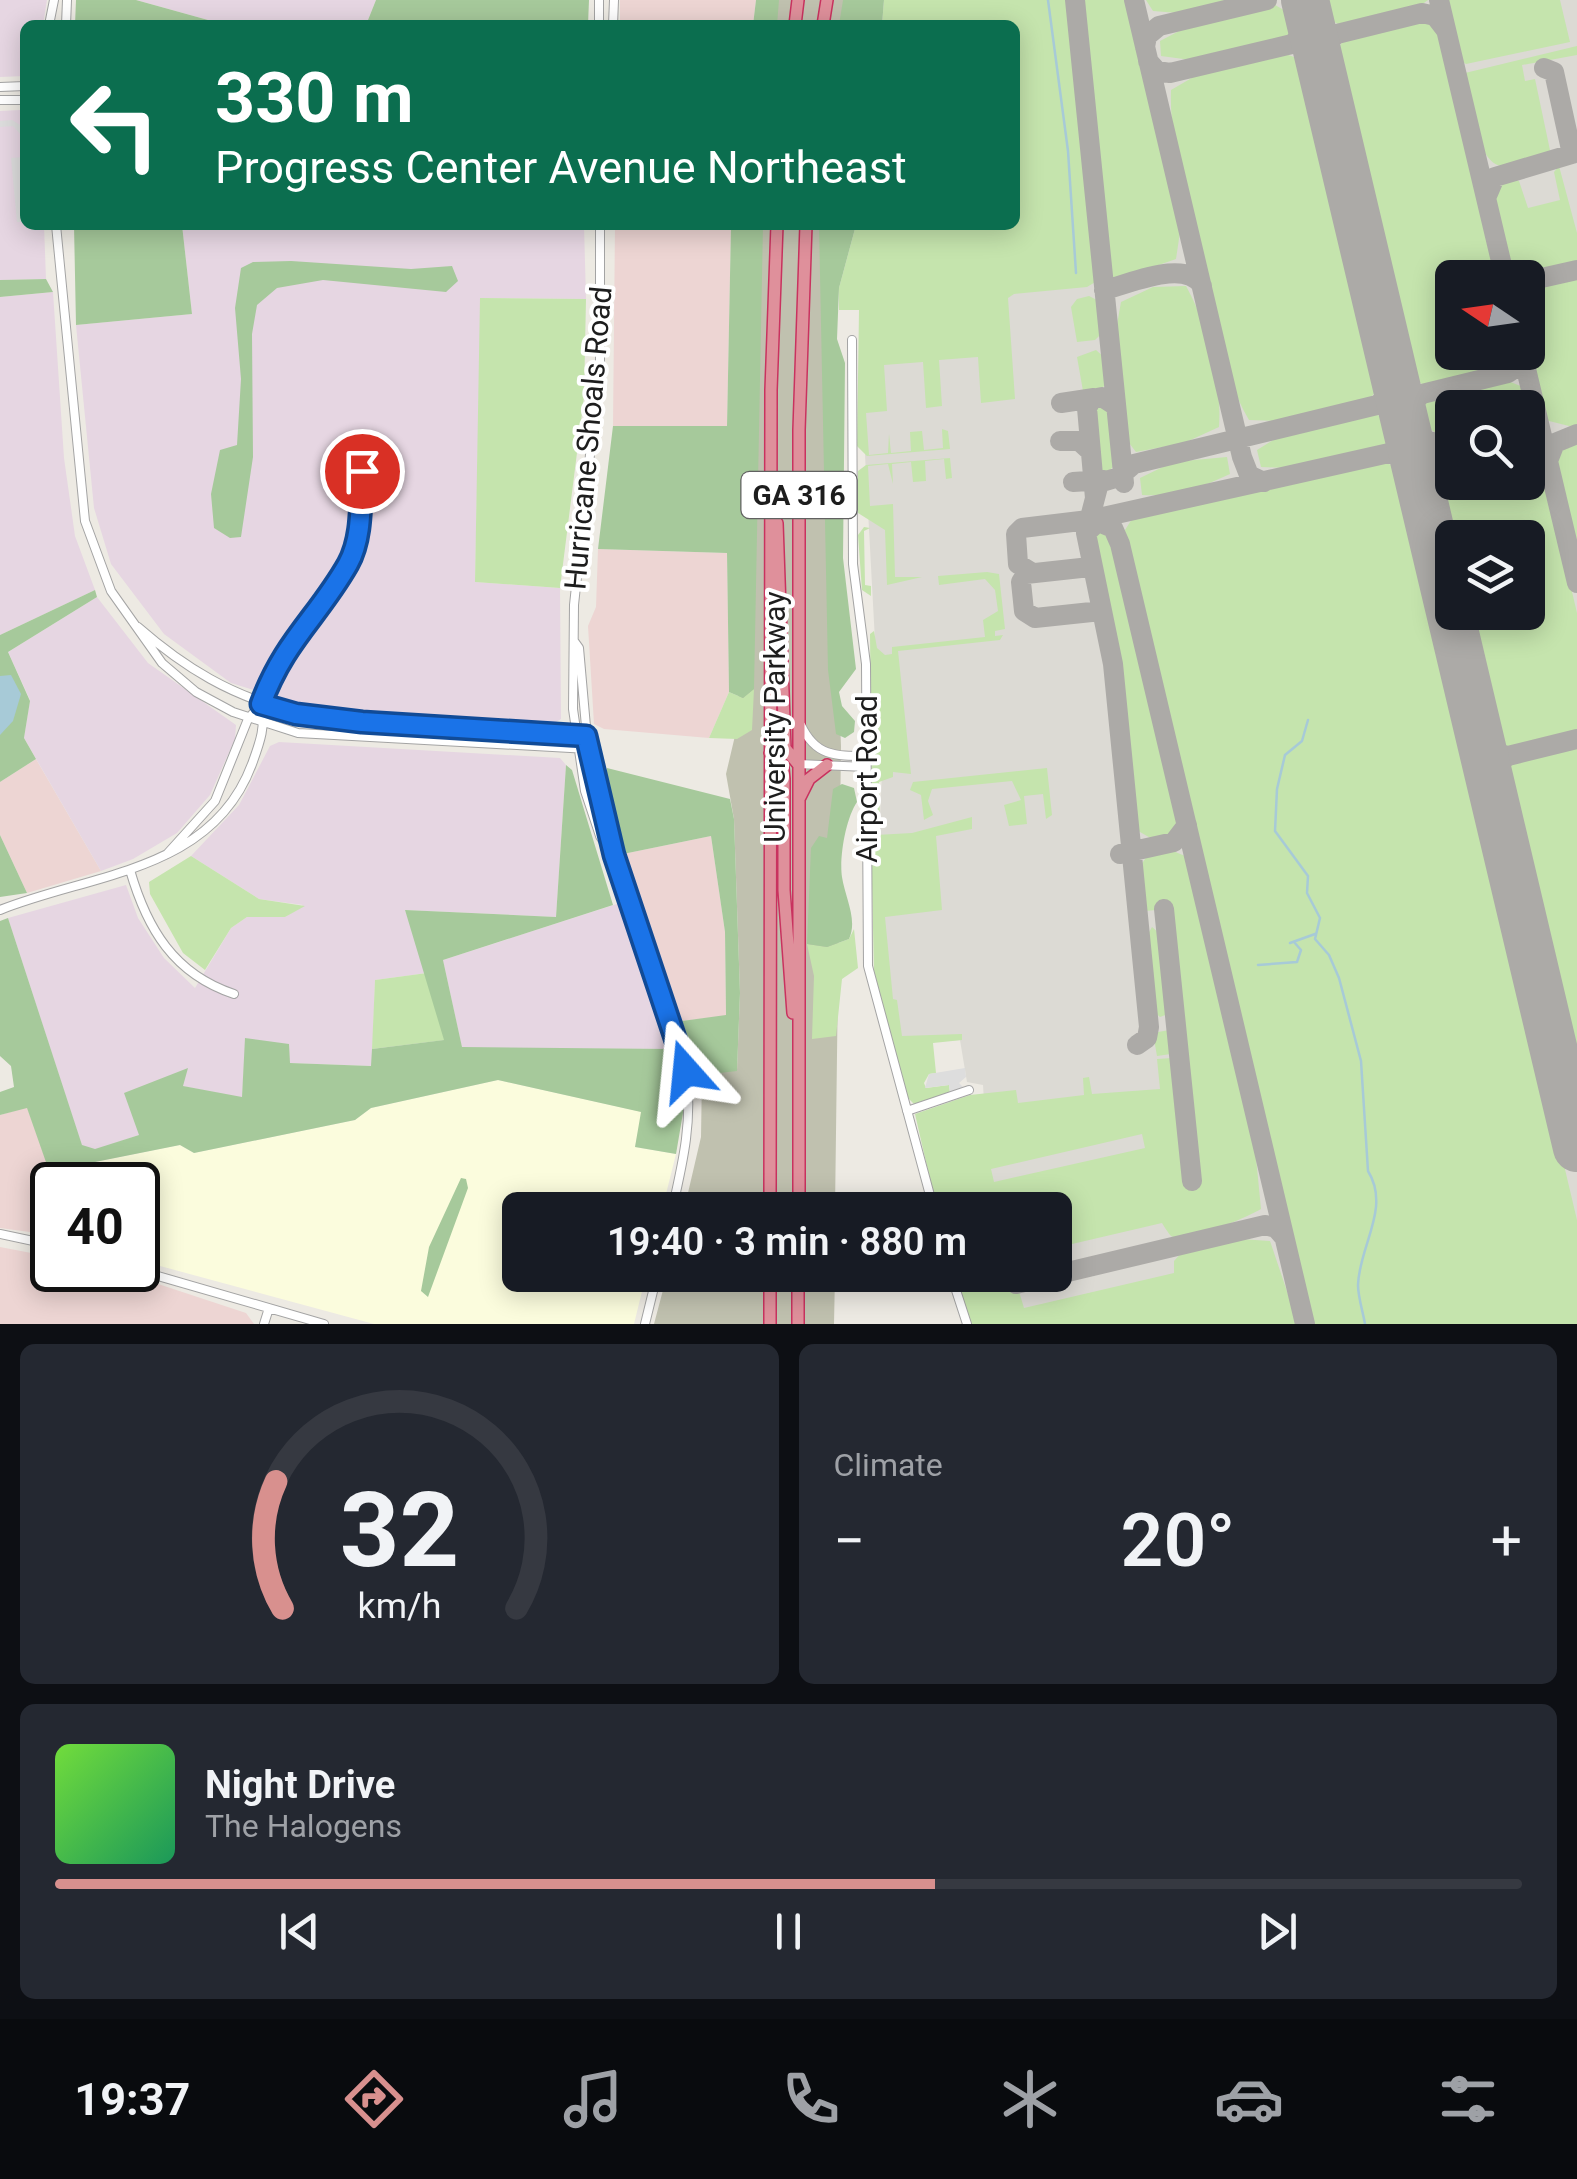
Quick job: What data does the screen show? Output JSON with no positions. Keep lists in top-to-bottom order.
{
  "streets": {
    "highway": ["GA 316", "University Parkway"],
    "street": ["Hurricane Shoals Road", "Airport Road"]
  },
  "north": "left",
  "page": {
    "turn": ["330 m", "Progress Center Avenue Northeast"],
    "limit": "40",
    "trip": "19:40 · 3 min · 880 m",
    "tile": "Climate",
    "heat": ["−", "20°", "+"],
    "song": ["Night Drive", "The Halogens"],
    "tabs": "19:37",
    "gauge": ["32", "km/h"]
  }
}
